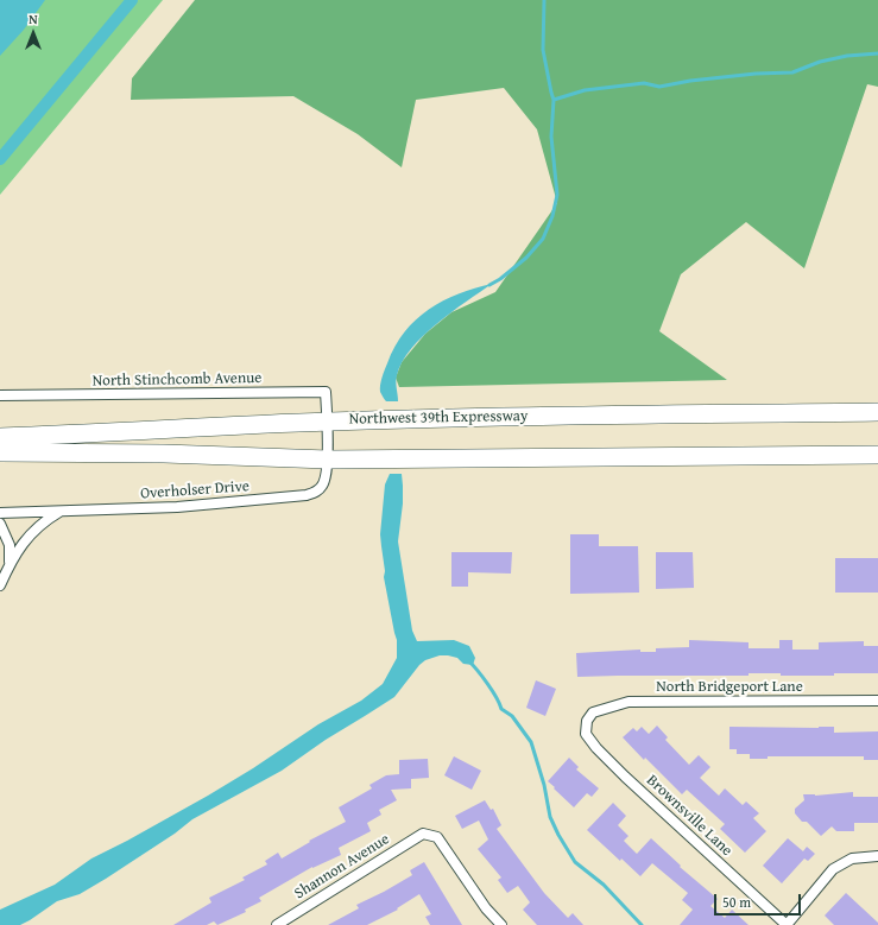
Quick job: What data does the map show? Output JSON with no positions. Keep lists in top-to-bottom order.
{
  "streets": {
    "highway": ["Northwest 39th Expressway"],
    "street": [
      "North Stinchcomb Avenue",
      "Overholser Drive",
      "North Bridgeport Lane",
      "Brownsville Lane",
      "Shannon Avenue"
    ]
  },
  "crossings": [
    ["North Stinchcomb Avenue", "Northwest 39th Expressway"],
    ["North Stinchcomb Avenue", "Overholser Drive"],
    ["Northwest 39th Expressway", "Overholser Drive"],
    ["North Bridgeport Lane", "Brownsville Lane"]
  ],
  "scale_bar": "50 m",
  "north": "top"
}
